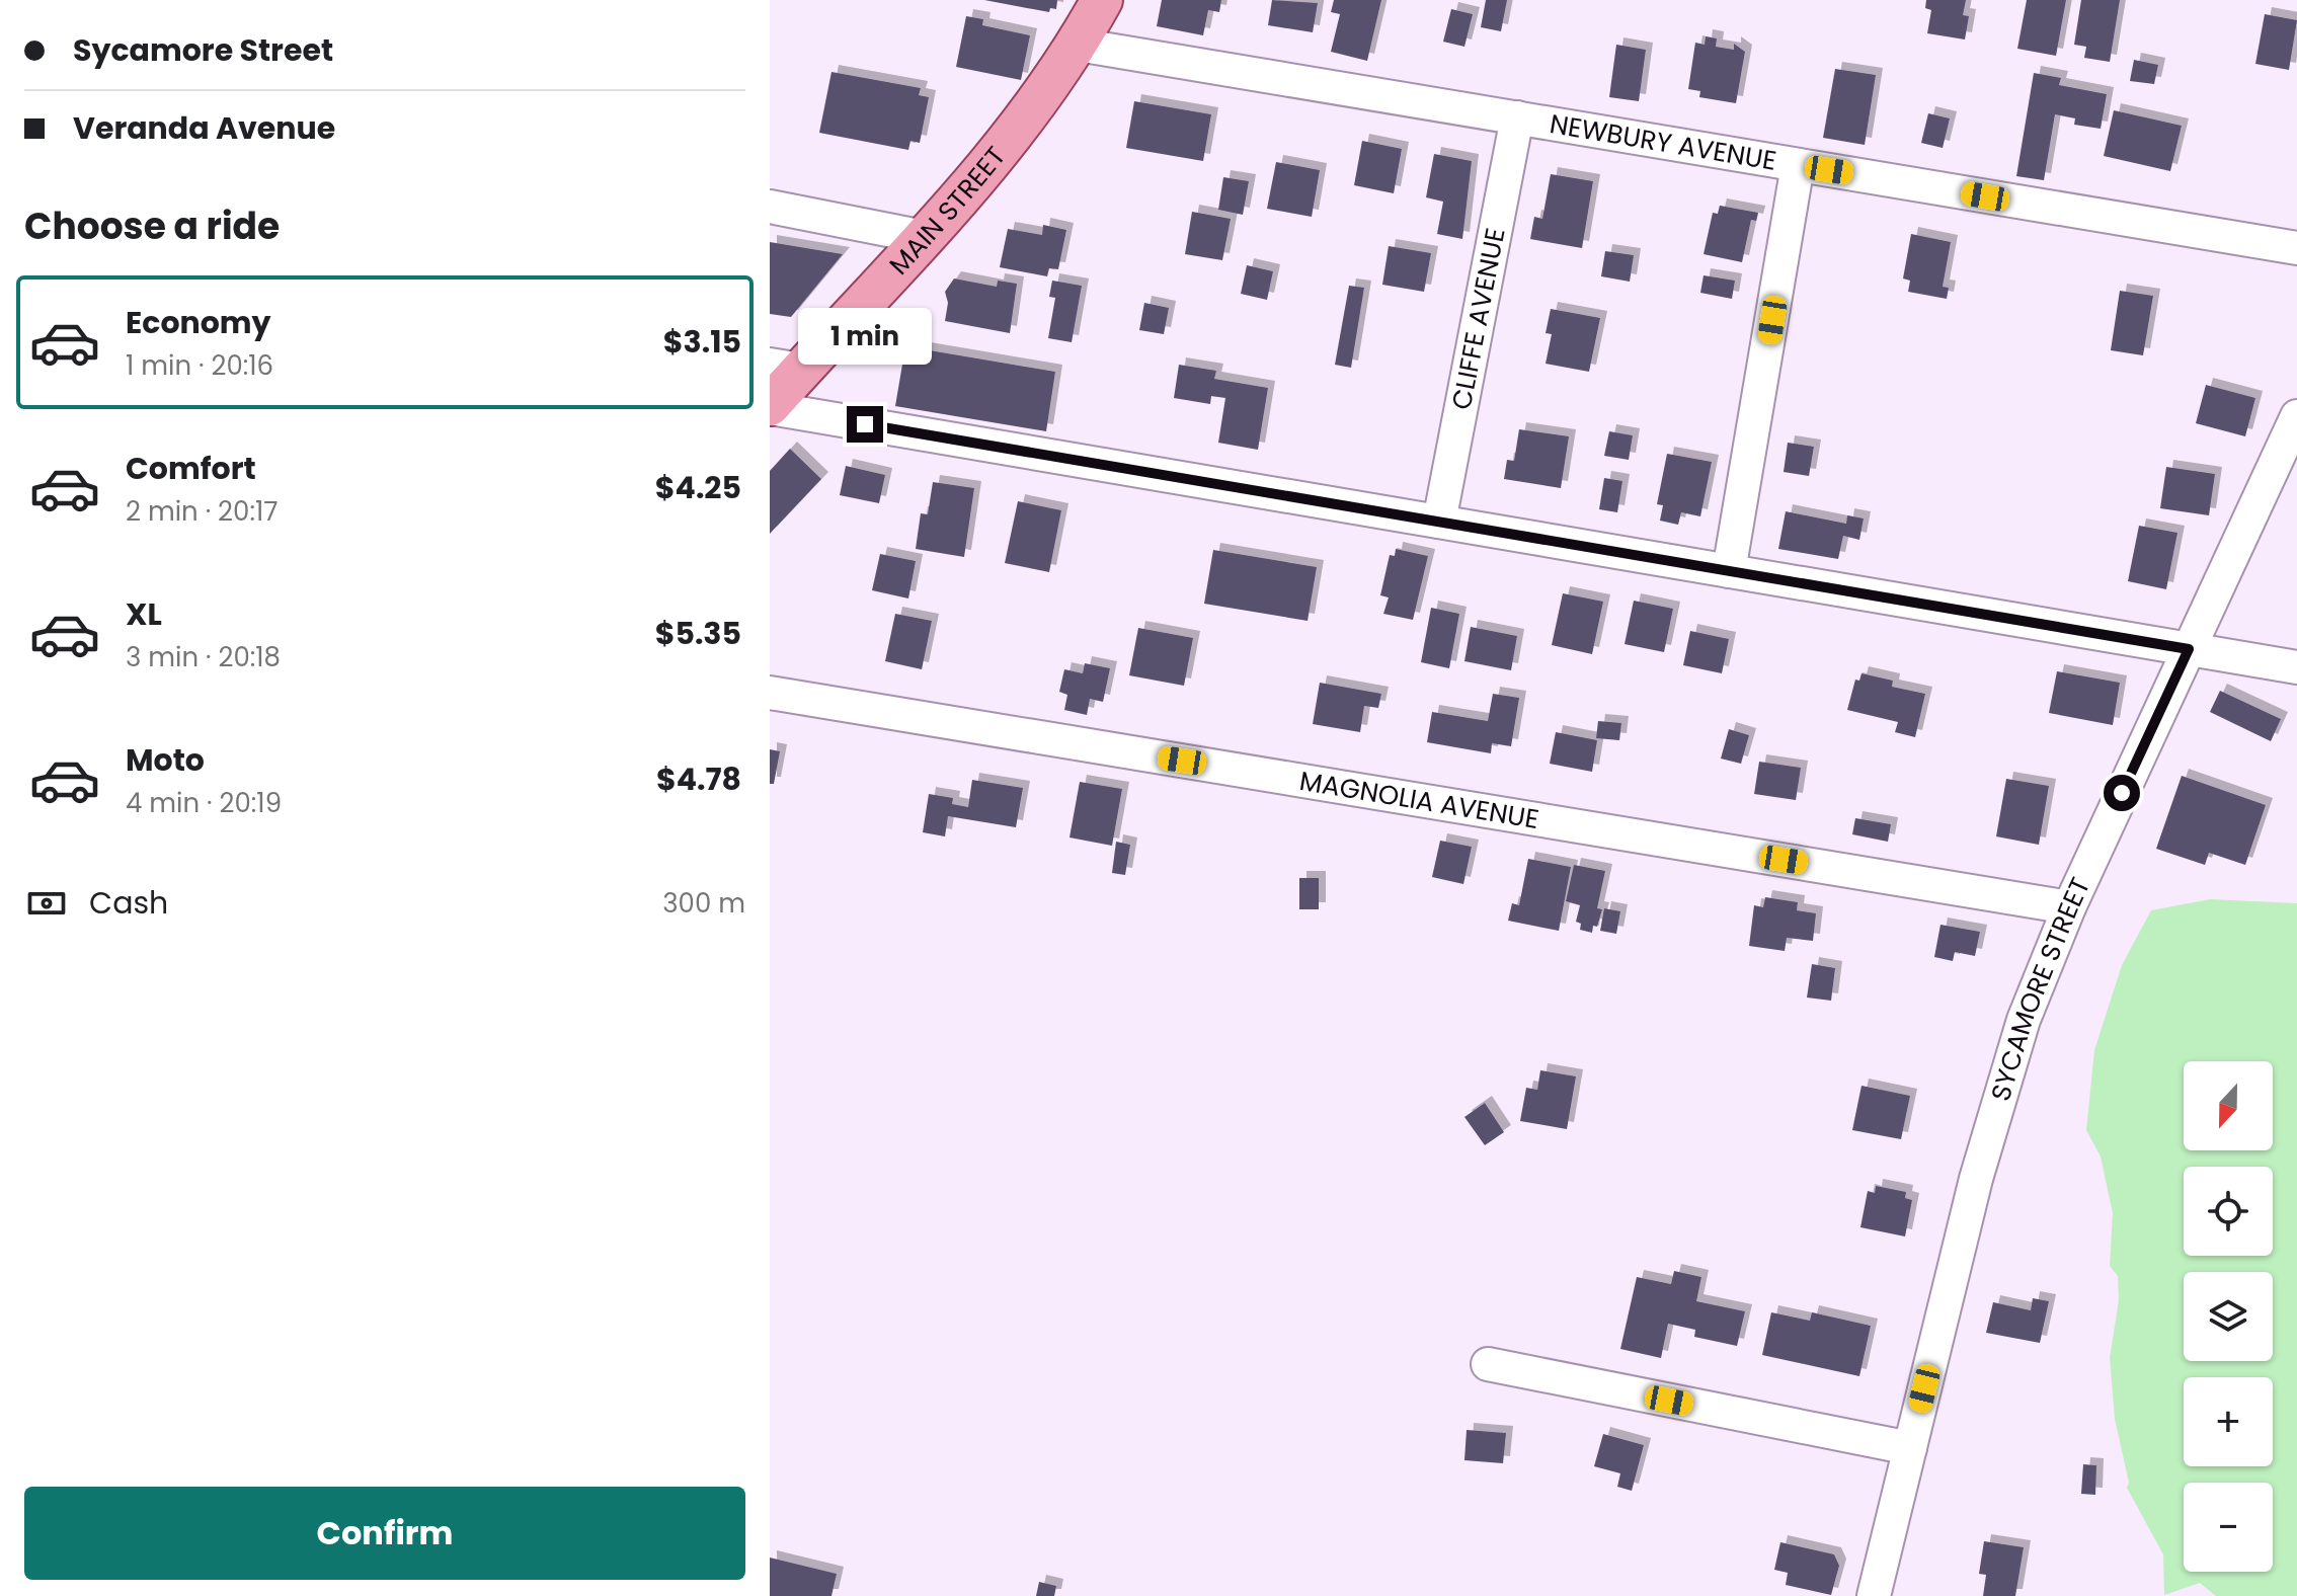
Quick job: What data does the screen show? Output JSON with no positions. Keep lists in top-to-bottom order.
{
  "streets": {
    "main road": ["MAIN STREET"],
    "street": [
      "NEWBURY AVENUE",
      "CLIFFE AVENUE",
      "MAGNOLIA AVENUE",
      "SYCAMORE STREET"
    ]
  },
  "crossings": [
    ["NEWBURY AVENUE", "MAIN STREET"],
    ["NEWBURY AVENUE", "CLIFFE AVENUE"],
    ["MAGNOLIA AVENUE", "SYCAMORE STREET"]
  ],
  "north": "bottom",
  "page": {
    "banner": ["Sycamore Street", "Veranda Avenue"],
    "heading": "Choose a ride",
    "list": [
      {
        "name": "Economy",
        "note": "1 min · 20:16",
        "value": "$3.15"
      },
      {
        "name": "Comfort",
        "note": "2 min · 20:17",
        "value": "$4.25"
      },
      {
        "name": "XL",
        "note": "3 min · 20:18",
        "value": "$5.35"
      },
      {
        "name": "Moto",
        "note": "4 min · 20:19",
        "value": "$4.78"
      }
    ],
    "bubble": "1 min",
    "pay": ["Cash", "300 m"],
    "map_buttons": ["+", "−"],
    "buttons": "Confirm"
  }
}
